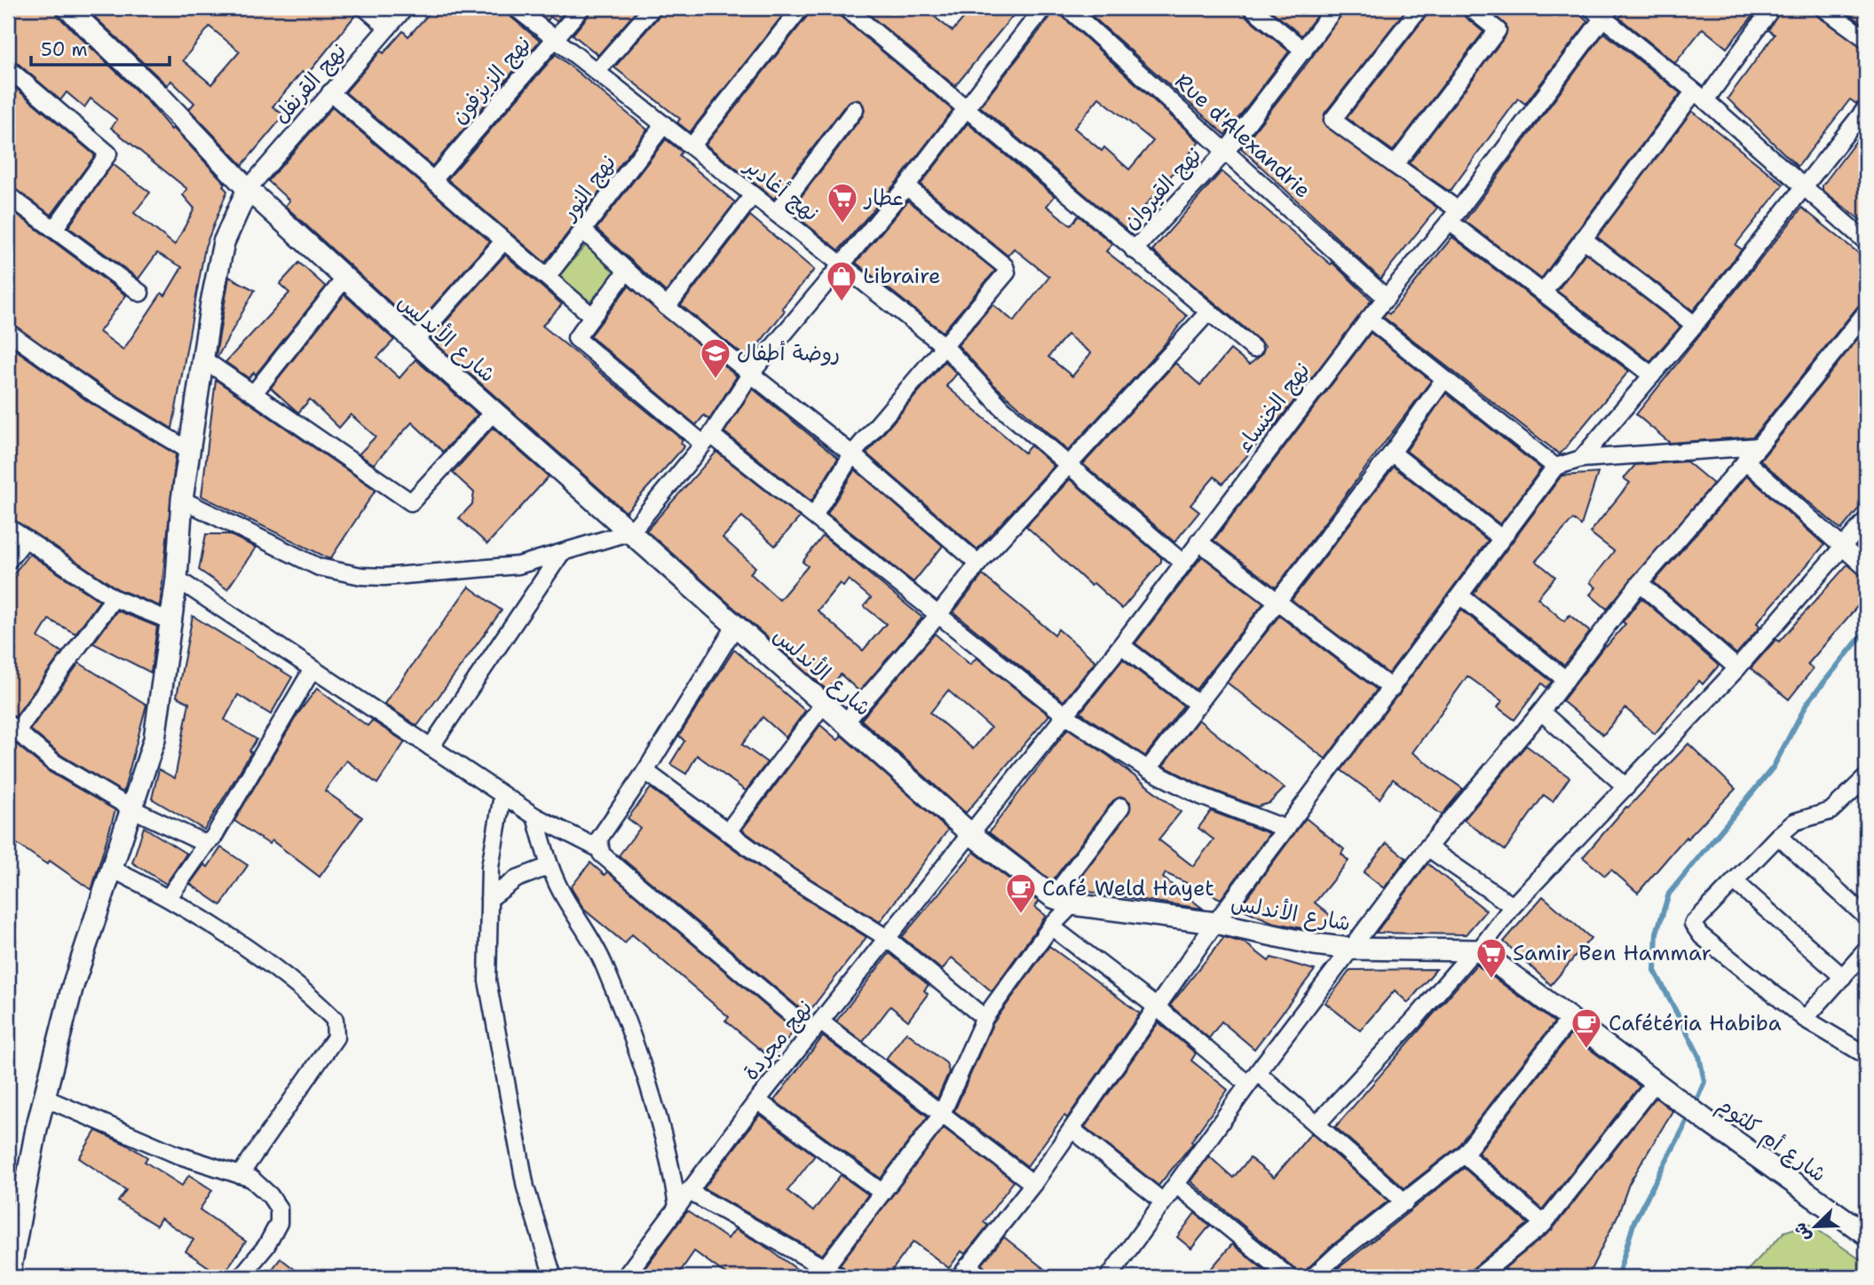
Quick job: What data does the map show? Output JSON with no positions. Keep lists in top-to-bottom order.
{
  "streets": {
    "street": [
      "نهج الزيزفون",
      "نهج القرنفل",
      "Rue d'Alexandrie",
      "نهج النور",
      "نهج القيروان",
      "نهج أغادير",
      "شارع الأندلس",
      "نهج الخنساء",
      "نهج مجردة",
      "شارع أم كلثوم"
    ]
  },
  "crossings": [
    ["نهج الزيزفون", "نهج أغادير"],
    ["نهج القرنفل", "شارع الأندلس"],
    ["Rue d'Alexandrie", "نهج القيروان"],
    ["Rue d'Alexandrie", "نهج الخنساء"],
    ["نهج النور", "نهج أغادير"],
    ["نهج أغادير", "نهج الخنساء"],
    ["شارع الأندلس", "نهج الخنساء"],
    ["شارع الأندلس", "نهج مجردة"],
    ["نهج الخنساء", "نهج مجردة"]
  ],
  "places": {
    "supermarket": ["عطار", "Samir Ben Hammar"],
    "shop": ["Libraire"],
    "school or university": ["روضة أطفال"],
    "cafe": ["Café Weld Hayet", "Cafétéria Habiba"]
  },
  "scale_bar": "50 m",
  "north": "bottom left"
}
